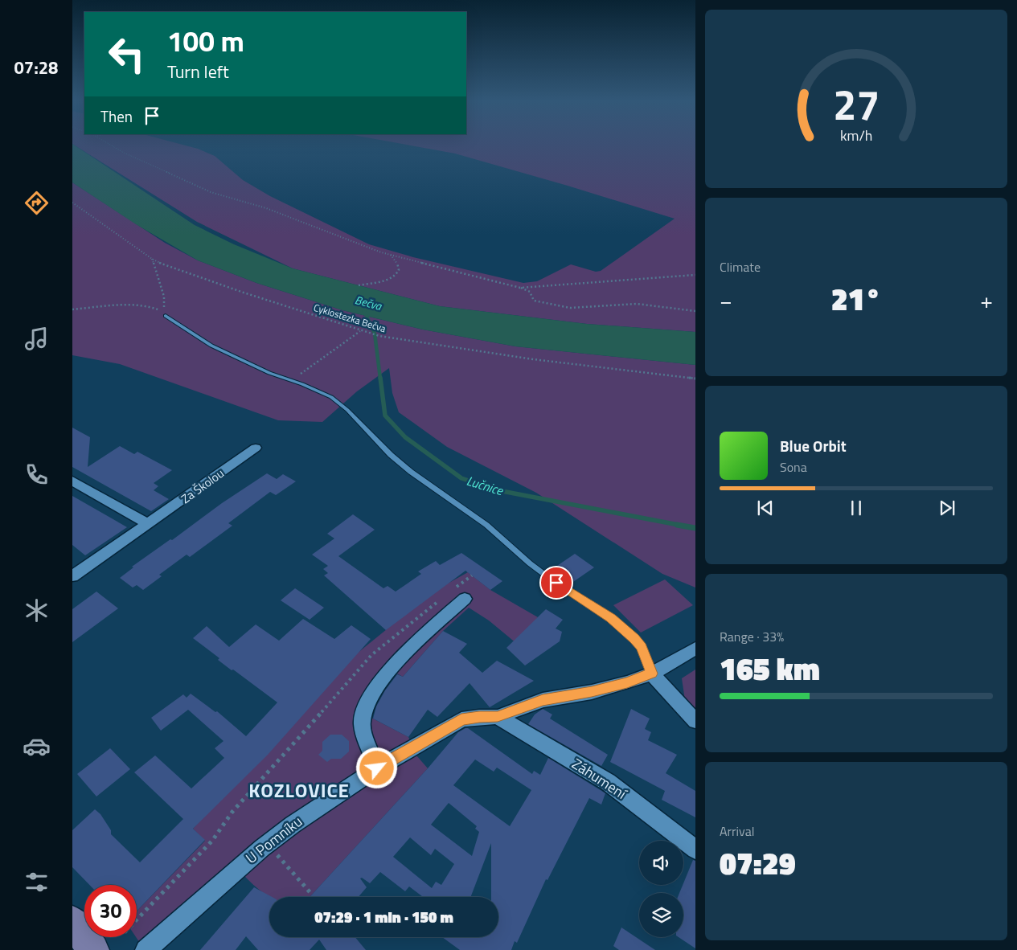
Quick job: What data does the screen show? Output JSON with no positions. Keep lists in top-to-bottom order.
{
  "streets": {
    "street": ["Za Školou", "Záhumení", "U Pomníku"],
    "path": ["Cyklostezka Bečva"]
  },
  "districts": ["KOZLOVICE"],
  "water": ["Bečva", "Lučnice"],
  "page": {
    "tabs": "07:28",
    "turn": ["100 m", "Turn left"],
    "then": "Then",
    "tile": [
      "Climate",
      ["Range · 33%", "165 km"],
      ["Arrival", "07:29"]
    ],
    "heat": ["−", "21°", "+"],
    "song": ["Blue Orbit", "Sona"],
    "limit": "30",
    "trip": "07:29 · 1 min · 150 m",
    "gauge": ["27", "km/h"]
  }
}
